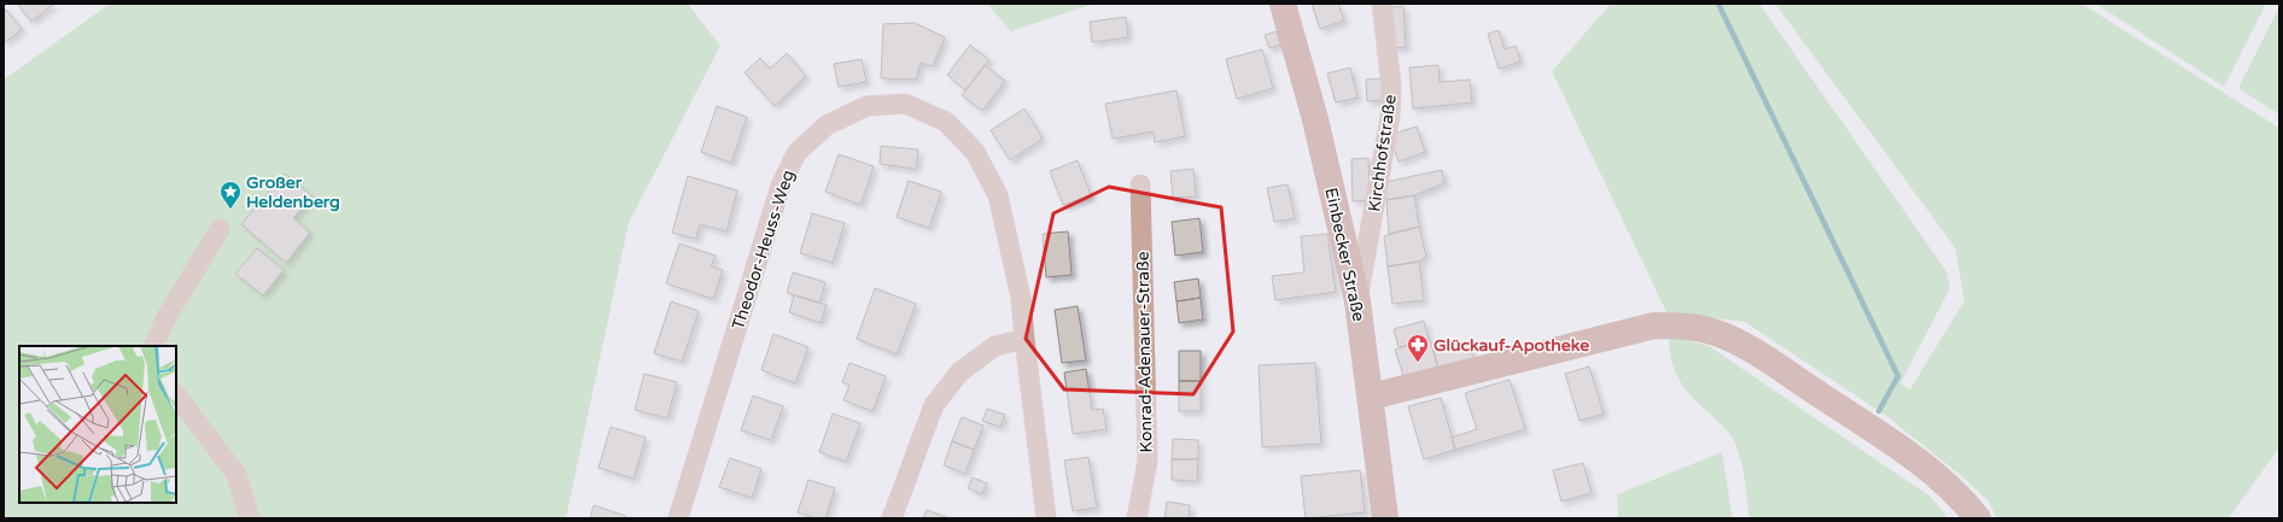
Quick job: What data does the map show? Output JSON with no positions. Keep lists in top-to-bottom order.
{
  "streets": {
    "street": [
      "Kirchhofstraße",
      "Theodor-Heuss-Weg",
      "Einbecker Straße",
      "Konrad-Adenauer-Straße"
    ]
  },
  "crossings": [
    ["Kirchhofstraße", "Einbecker Straße"]
  ],
  "places": {
    "place": ["Großer Heldenberg"],
    "pharmacy": ["Glückauf-Apotheke"]
  }
}
